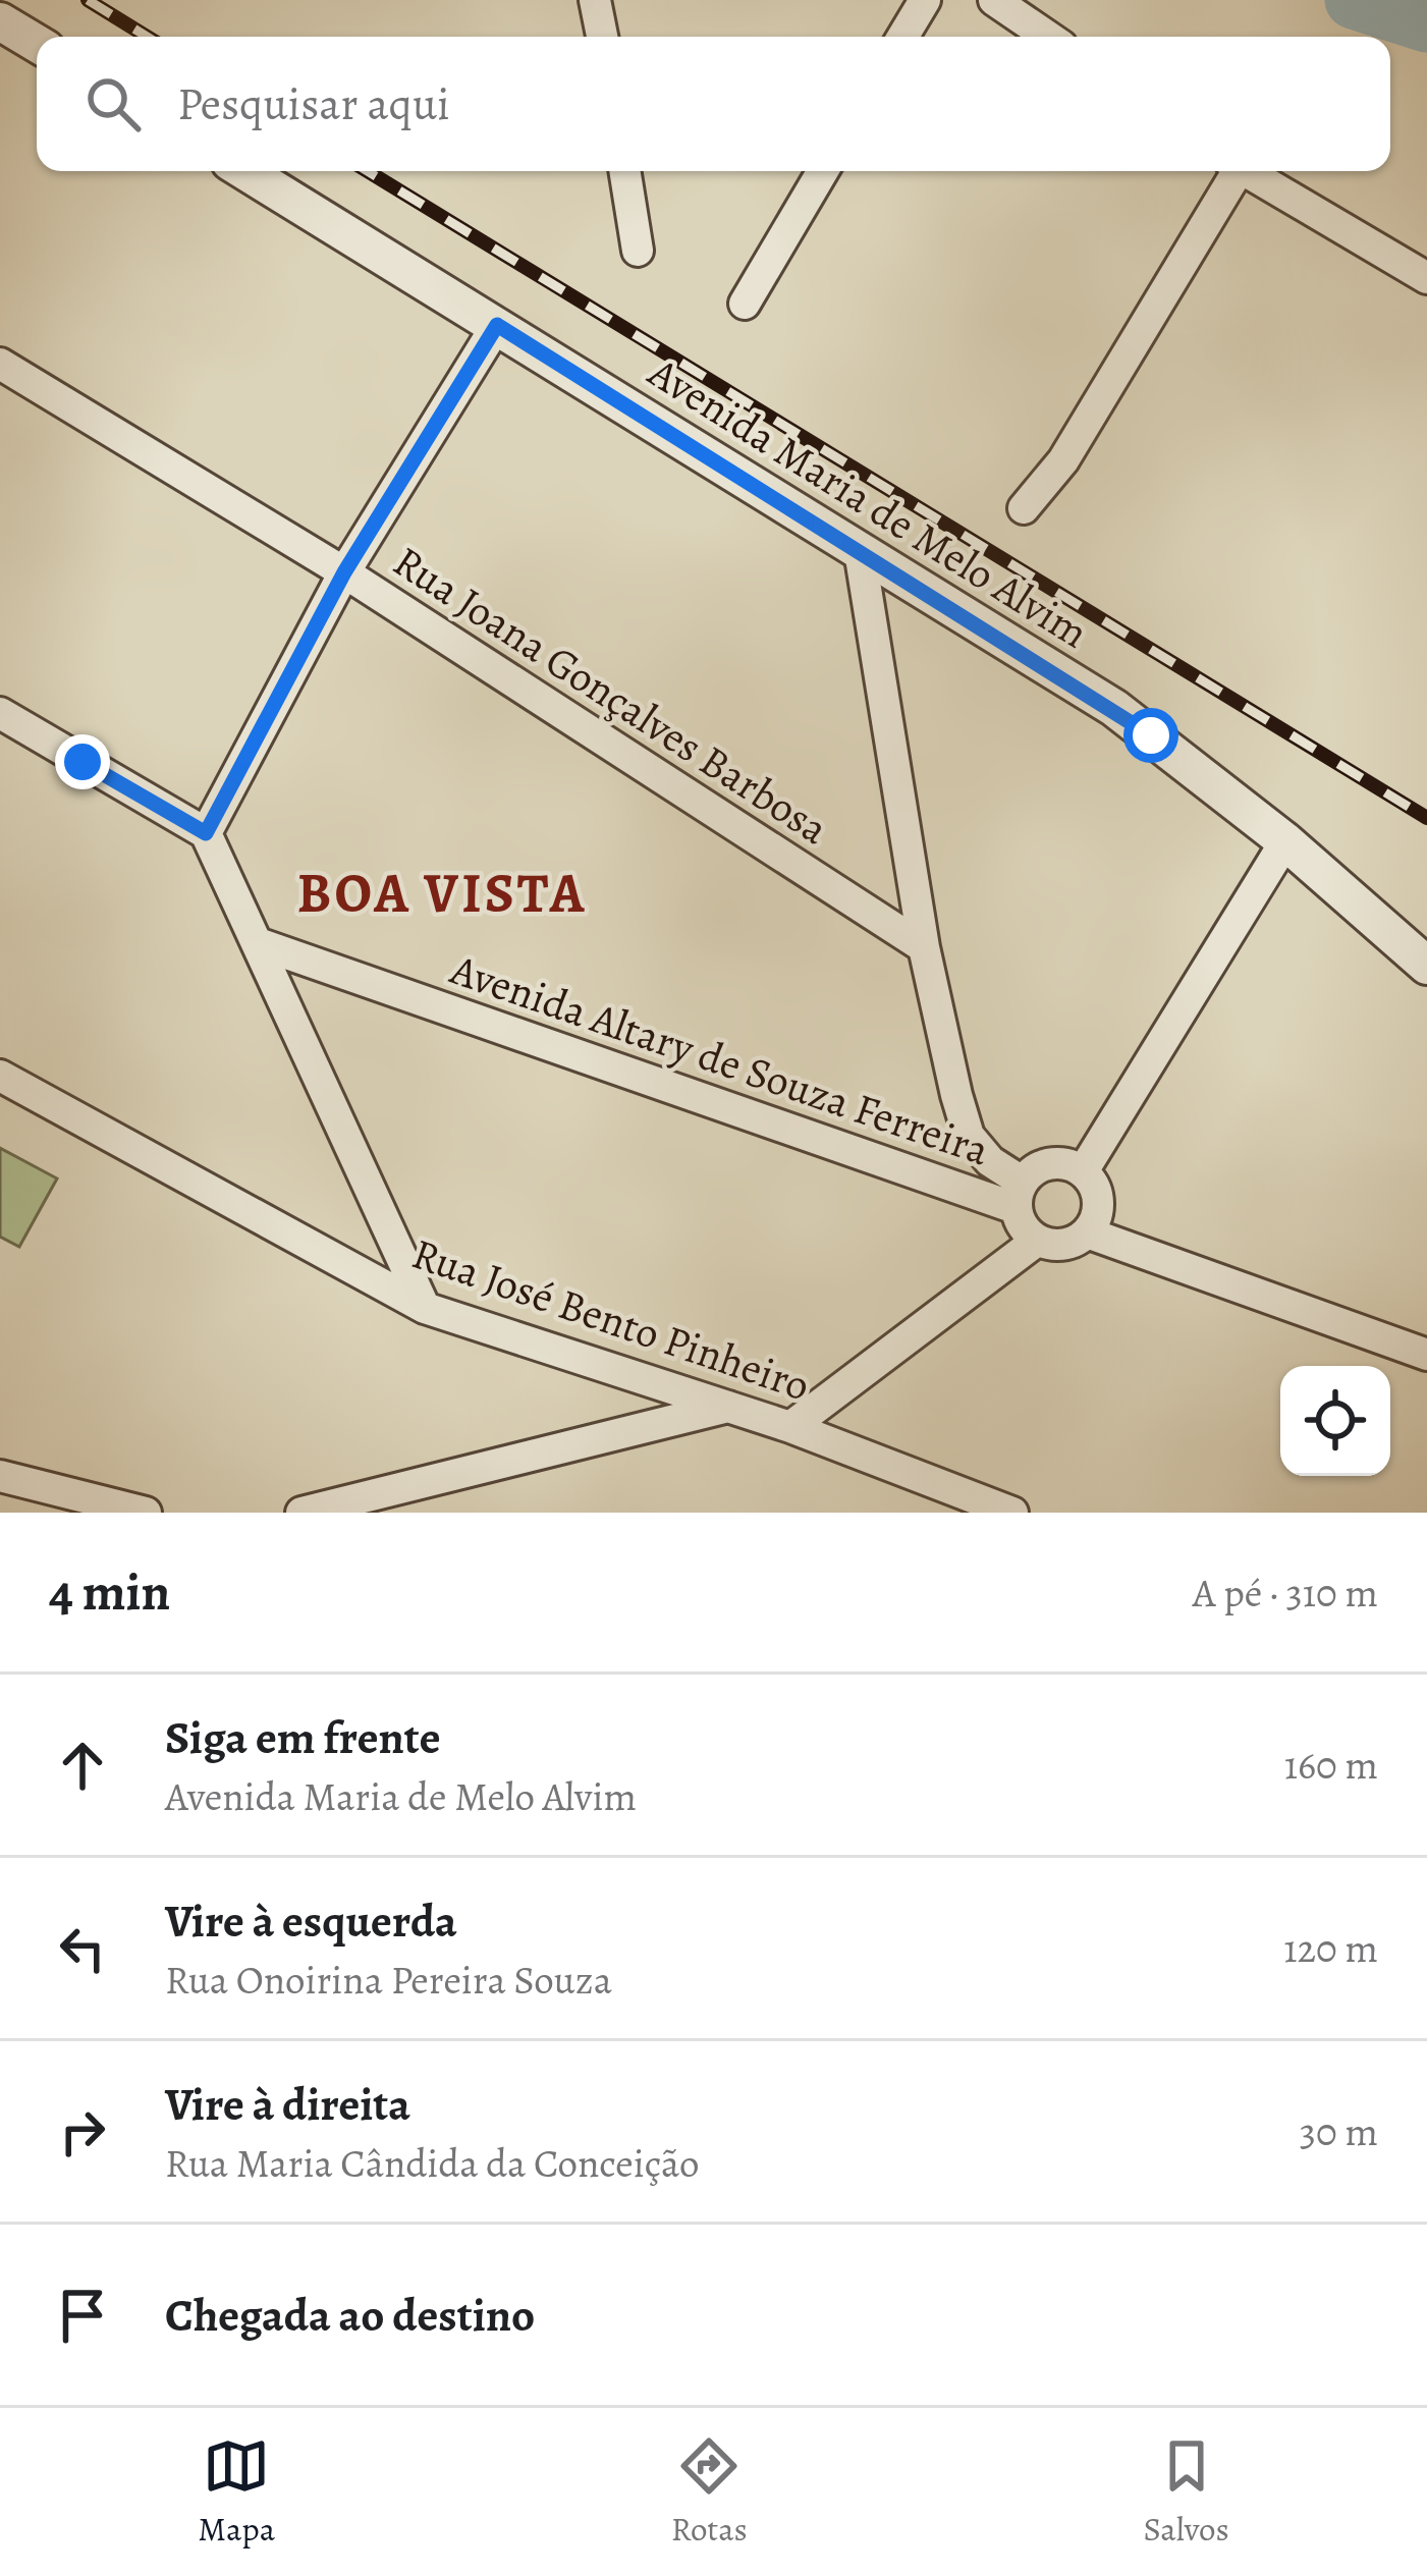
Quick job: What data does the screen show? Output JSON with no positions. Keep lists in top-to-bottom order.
{
  "streets": {
    "street": [
      "Avenida Maria de Melo Alvim",
      "Rua Joana Gonçalves Barbosa",
      "Avenida Altary de Souza Ferreira",
      "Rua José Bento Pinheiro"
    ]
  },
  "districts": ["BOA VISTA"],
  "page": {
    "search": "Pesquisar aqui",
    "heading": ["4 min", "A pé · 310 m"],
    "list": [
      ["Siga em frente", "Avenida Maria de Melo Alvim", "160 m"],
      ["Vire à esquerda", "Rua Onoirina Pereira Souza", "120 m"],
      ["Vire à direita", "Rua Maria Cândida da Conceição", "30 m"],
      "Chegada ao destino"
    ],
    "nav": ["Mapa", "Rotas", "Salvos"]
  }
}
